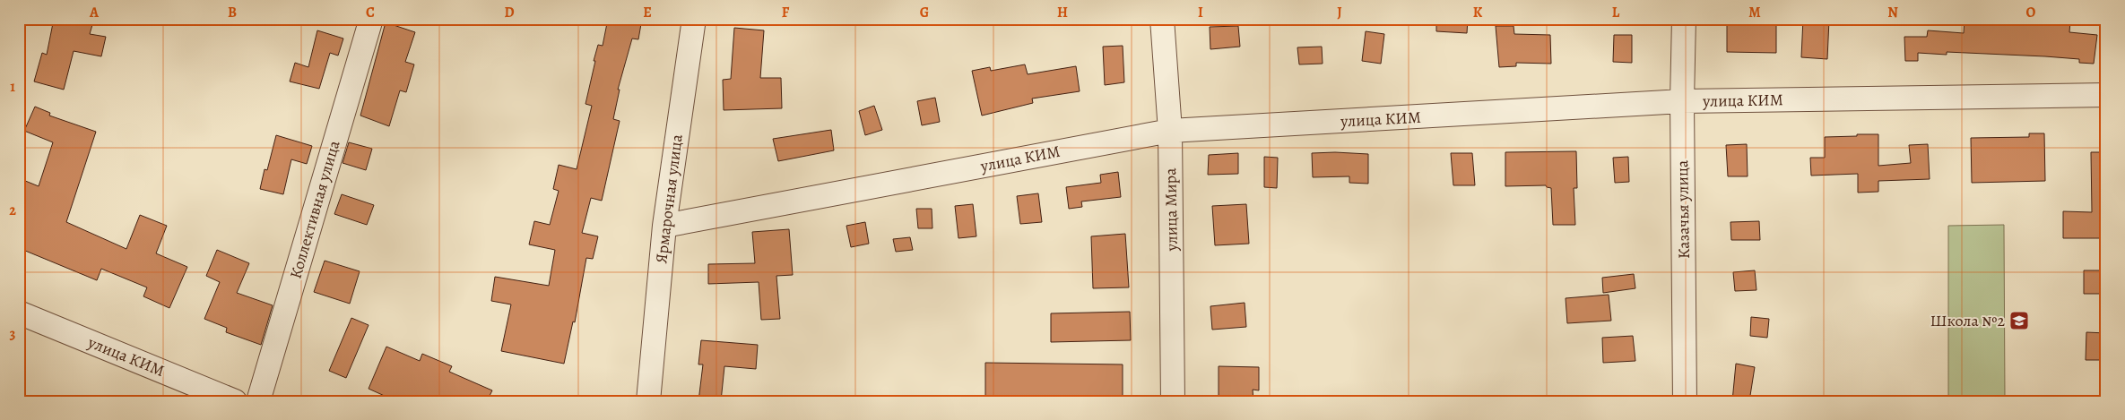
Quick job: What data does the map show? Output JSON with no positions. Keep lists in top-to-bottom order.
{
  "streets": {
    "street": [
      "улица КИМ",
      "Ярмарочная улица",
      "Коллективная улица",
      "улица Мира",
      "Казачья улица"
    ]
  },
  "crossings": [
    ["улица КИМ", "Ярмарочная улица"],
    ["улица КИМ", "улица Мира"],
    ["улица КИМ", "Казачья улица"]
  ],
  "places": {
    "school or university": ["Школа №2"]
  },
  "grid": {
    "columns": [
      "A",
      "B",
      "C",
      "D",
      "E",
      "F",
      "G",
      "H",
      "I",
      "J",
      "K",
      "L",
      "M",
      "N",
      "O"
    ],
    "rows": ["1", "2", "3"]
  }
}
